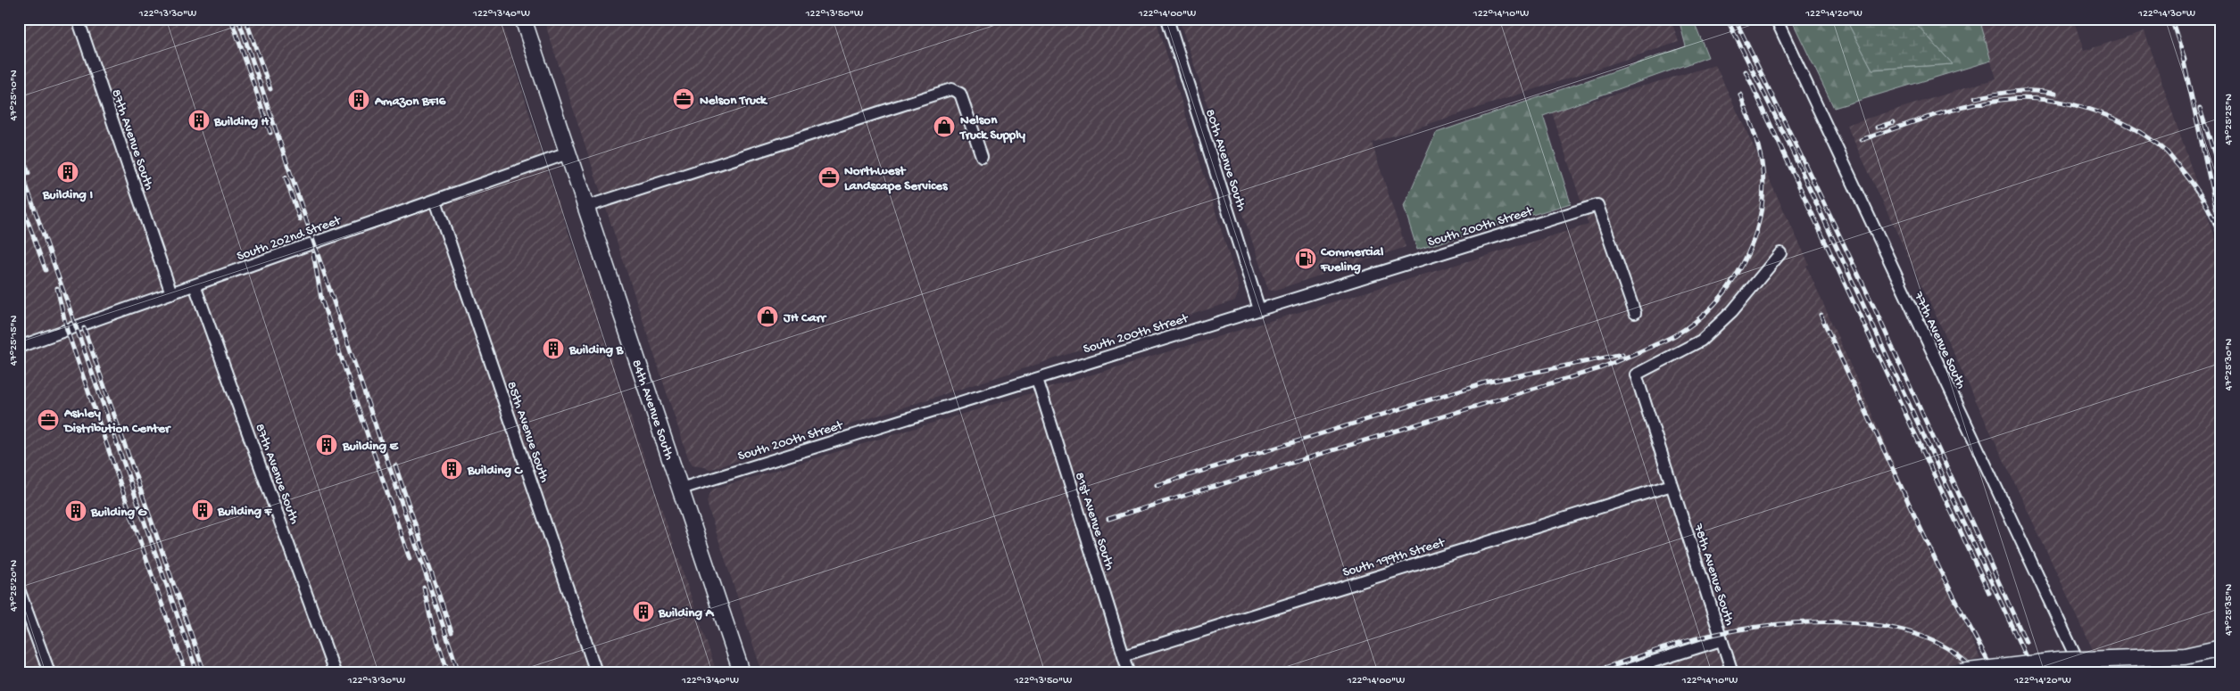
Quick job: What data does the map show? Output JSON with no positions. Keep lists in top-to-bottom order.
{
  "streets": {
    "main road": ["84th Avenue South"],
    "street": [
      "87th Avenue South",
      "80th Avenue South",
      "South 200th Street",
      "South 202nd Street",
      "77th Avenue South",
      "85th Avenue South",
      "81st Avenue South",
      "South 199th Street",
      "78th Avenue South"
    ]
  },
  "crossings": [
    ["87th Avenue South", "South 202nd Street"],
    ["80th Avenue South", "South 200th Street"],
    ["South 200th Street", "84th Avenue South"],
    ["South 200th Street", "81st Avenue South"],
    ["South 202nd Street", "84th Avenue South"],
    ["South 202nd Street", "85th Avenue South"],
    ["81st Avenue South", "South 199th Street"],
    ["South 199th Street", "78th Avenue South"]
  ],
  "places": {
    "office": ["Nelson Truck", "Northwest Landscape Services", "Ashley Distribution Center"],
    "building": [
      "Amazon BFI6",
      "Building H",
      "Building I",
      "Building B",
      "Building E",
      "Building C",
      "Building F",
      "Building G",
      "Building A"
    ],
    "shop": ["Nelson Truck Supply", "JH Carr"],
    "fuel station": ["Commercial Fueling"]
  },
  "coordinates": [
    "122°13'30\"W",
    "122°13'40\"W",
    "122°13'50\"W",
    "122°14'00\"W",
    "122°14'10\"W",
    "122°14'20\"W",
    "122°14'30\"W",
    "47°25'10\"N",
    "47°25'25\"N",
    "47°25'15\"N",
    "47°25'30\"N",
    "47°25'20\"N",
    "47°25'35\"N"
  ]
}
